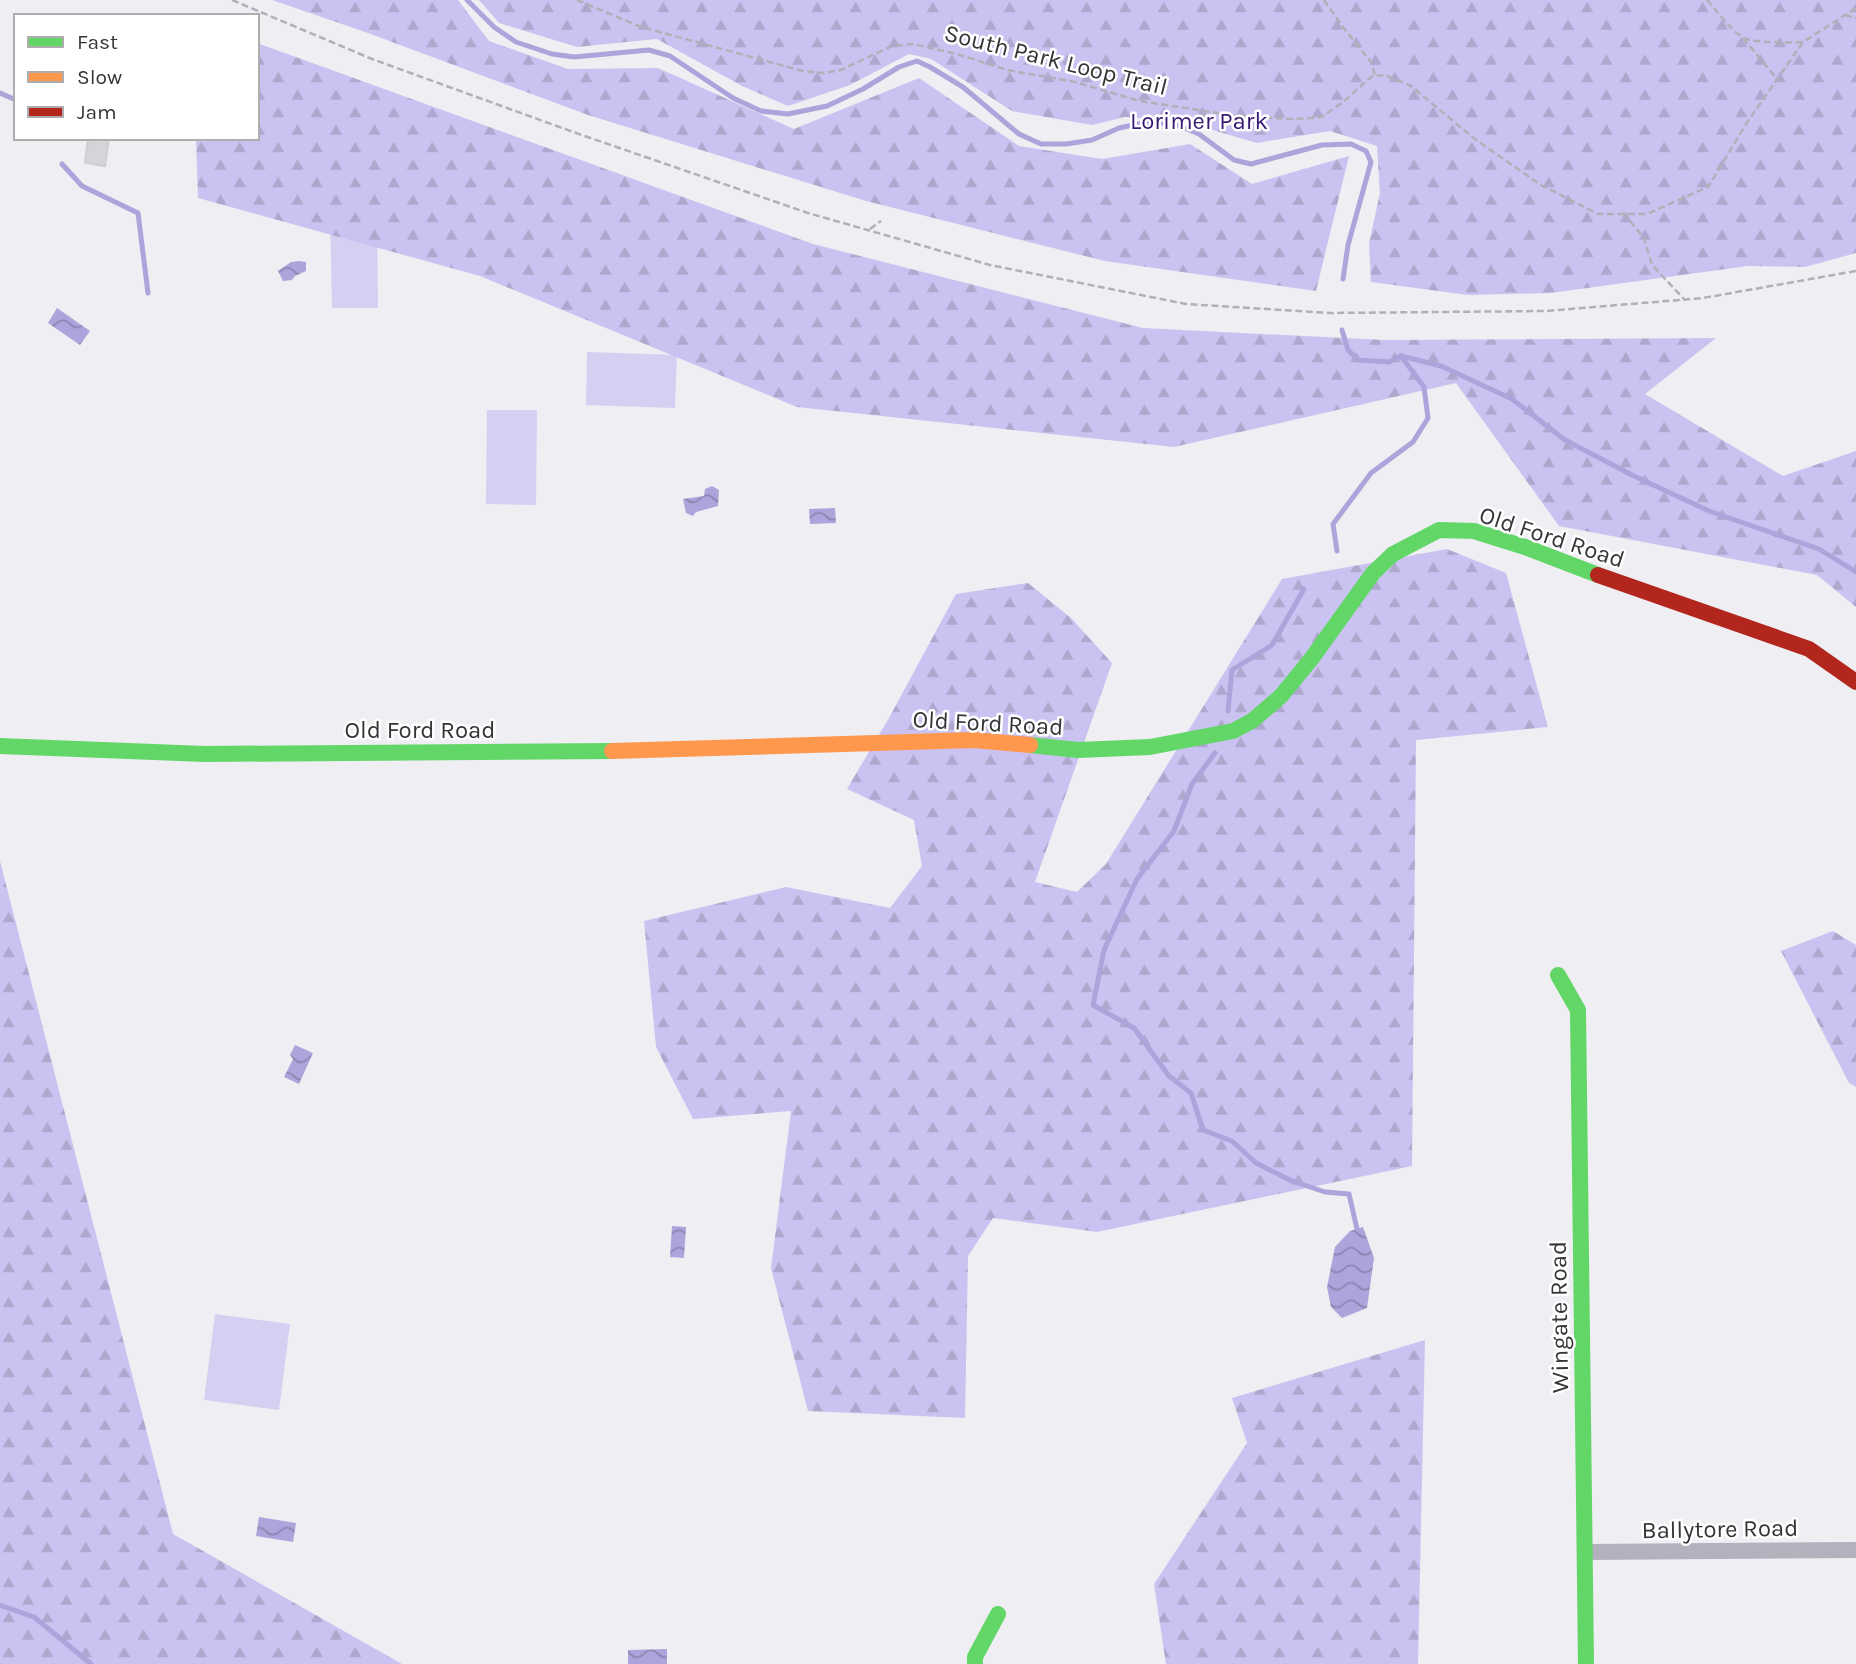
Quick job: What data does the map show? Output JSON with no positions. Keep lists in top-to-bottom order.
{
  "streets": {
    "street": ["Old Ford Road", "Wingate Road", "Ballytore Road"],
    "path": ["South Park Loop Trail"]
  },
  "crossings": [
    ["Wingate Road", "Ballytore Road"]
  ],
  "parks": ["Lorimer Park"],
  "legend": ["Fast", "Slow", "Jam"]
}
